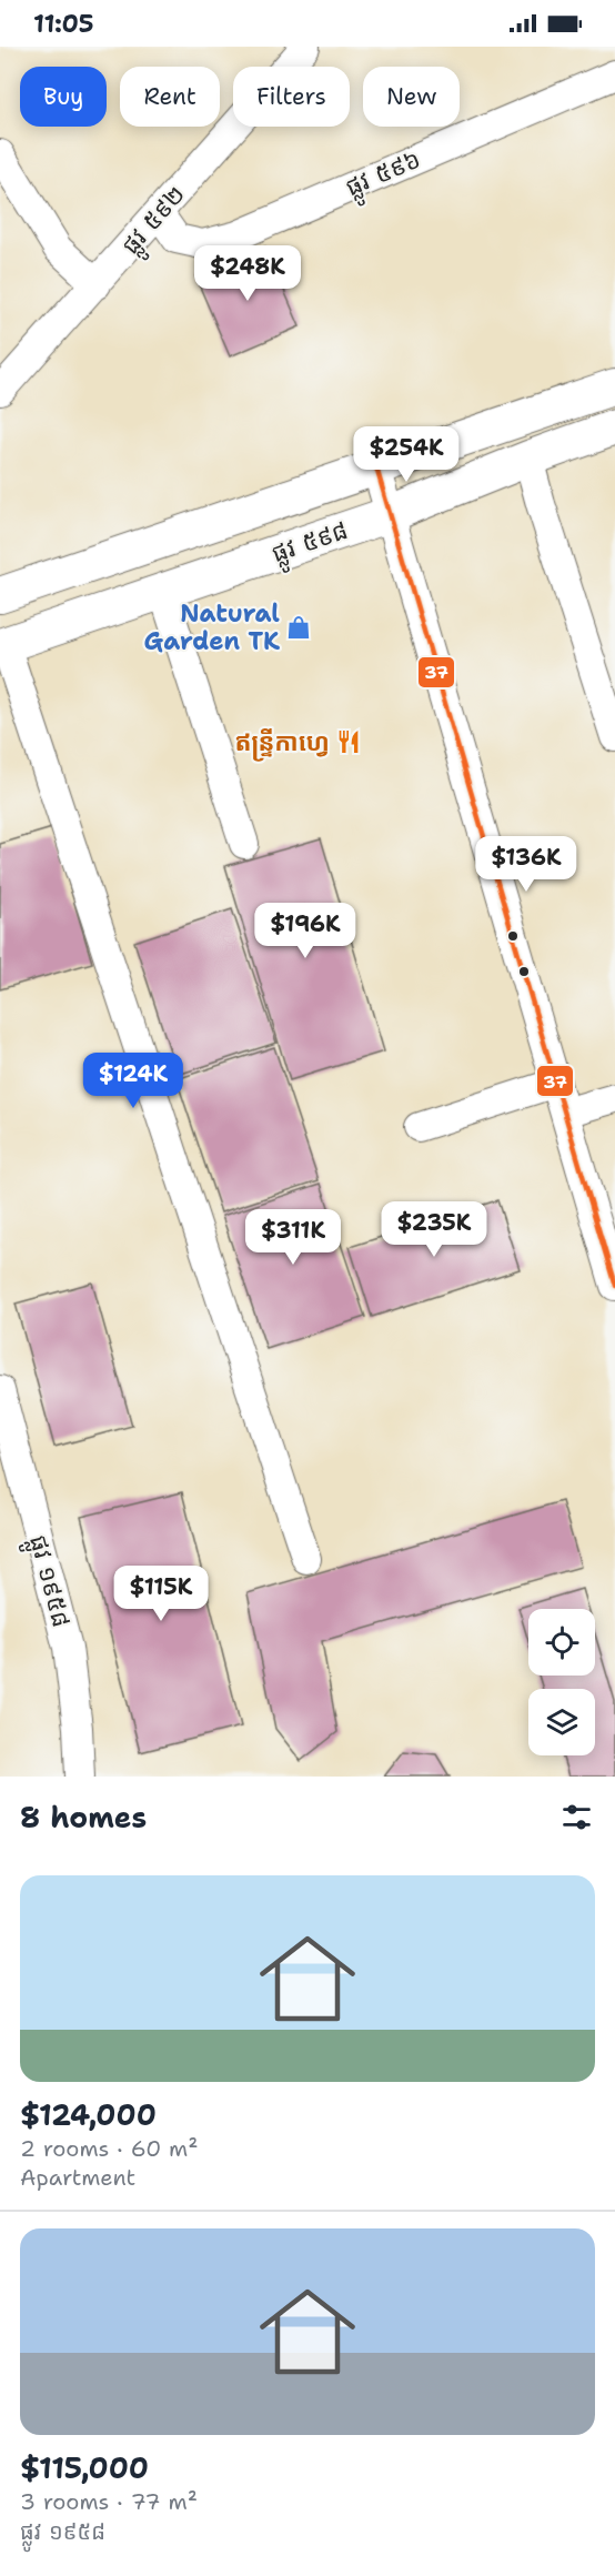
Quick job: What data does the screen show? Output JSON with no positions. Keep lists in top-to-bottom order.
{
  "streets": {
    "main road": ["ផ្លូវ ៥៩៨"],
    "street": ["ផ្លូវ ៥៩៦", "ផ្លូវ ៥៩២", "ផ្លូវ ១៩៥៨"]
  },
  "crossings": [
    ["ផ្លូវ ៥៩៦", "ផ្លូវ ៥៩២"]
  ],
  "places": {
    "shop": ["Natural Garden TK"],
    "restaurant": ["ឥន្ទ្រីកាហ្វេ"]
  },
  "lines": ["transit line 37"],
  "page": {
    "status": "11:05",
    "chip": [
      "Buy",
      "Rent",
      "Filters",
      "New"
    ],
    "price": [
      "$248K",
      "$254K",
      "$136K",
      "$196K",
      "$124K",
      "$235K",
      "$311K",
      "$115K"
    ],
    "heading": "8 homes",
    "list": [
      {
        "name": "$124,000",
        "note": "2 rooms · 60 m² · Apartment"
      },
      {
        "name": "$115,000",
        "note": "3 rooms · 77 m² · ផ្លូវ ១៩៥៨"
      }
    ]
  }
}
